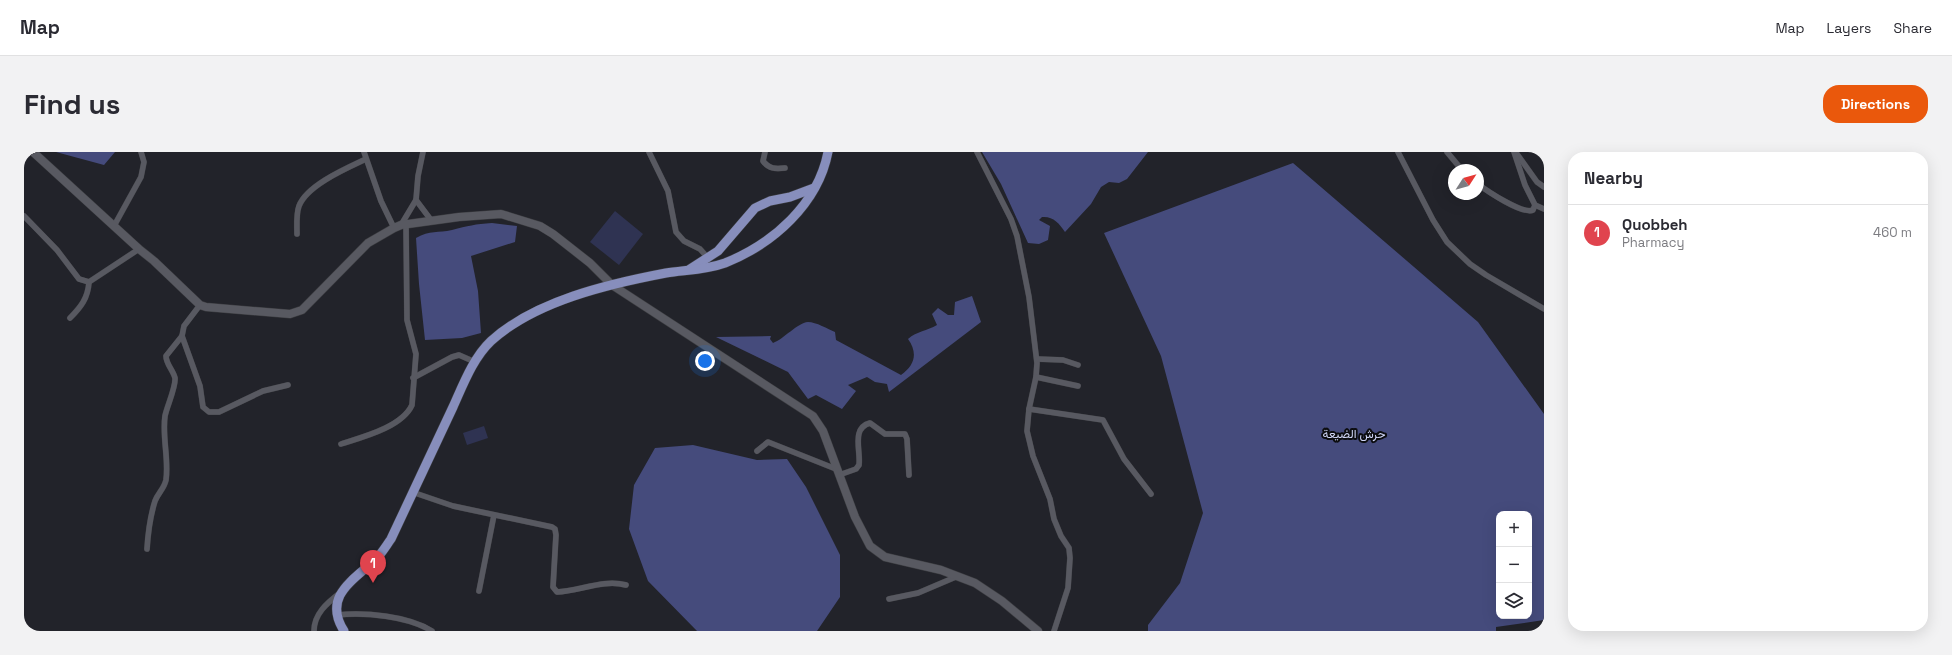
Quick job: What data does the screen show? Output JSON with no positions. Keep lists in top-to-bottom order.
{
  "parks": ["حرش الضيعة"],
  "north": "top right",
  "page": {
    "header": "Map",
    "nav": ["Map", "Layers", "Share"],
    "buttons": "Directions",
    "title": "Find us",
    "heading": "Nearby",
    "list": [
      {
        "mark": "1",
        "name": "Quobbeh",
        "note": "Pharmacy",
        "value": "460 m"
      }
    ],
    "map_buttons": ["+", "−"],
    "pins": "1"
  }
}
